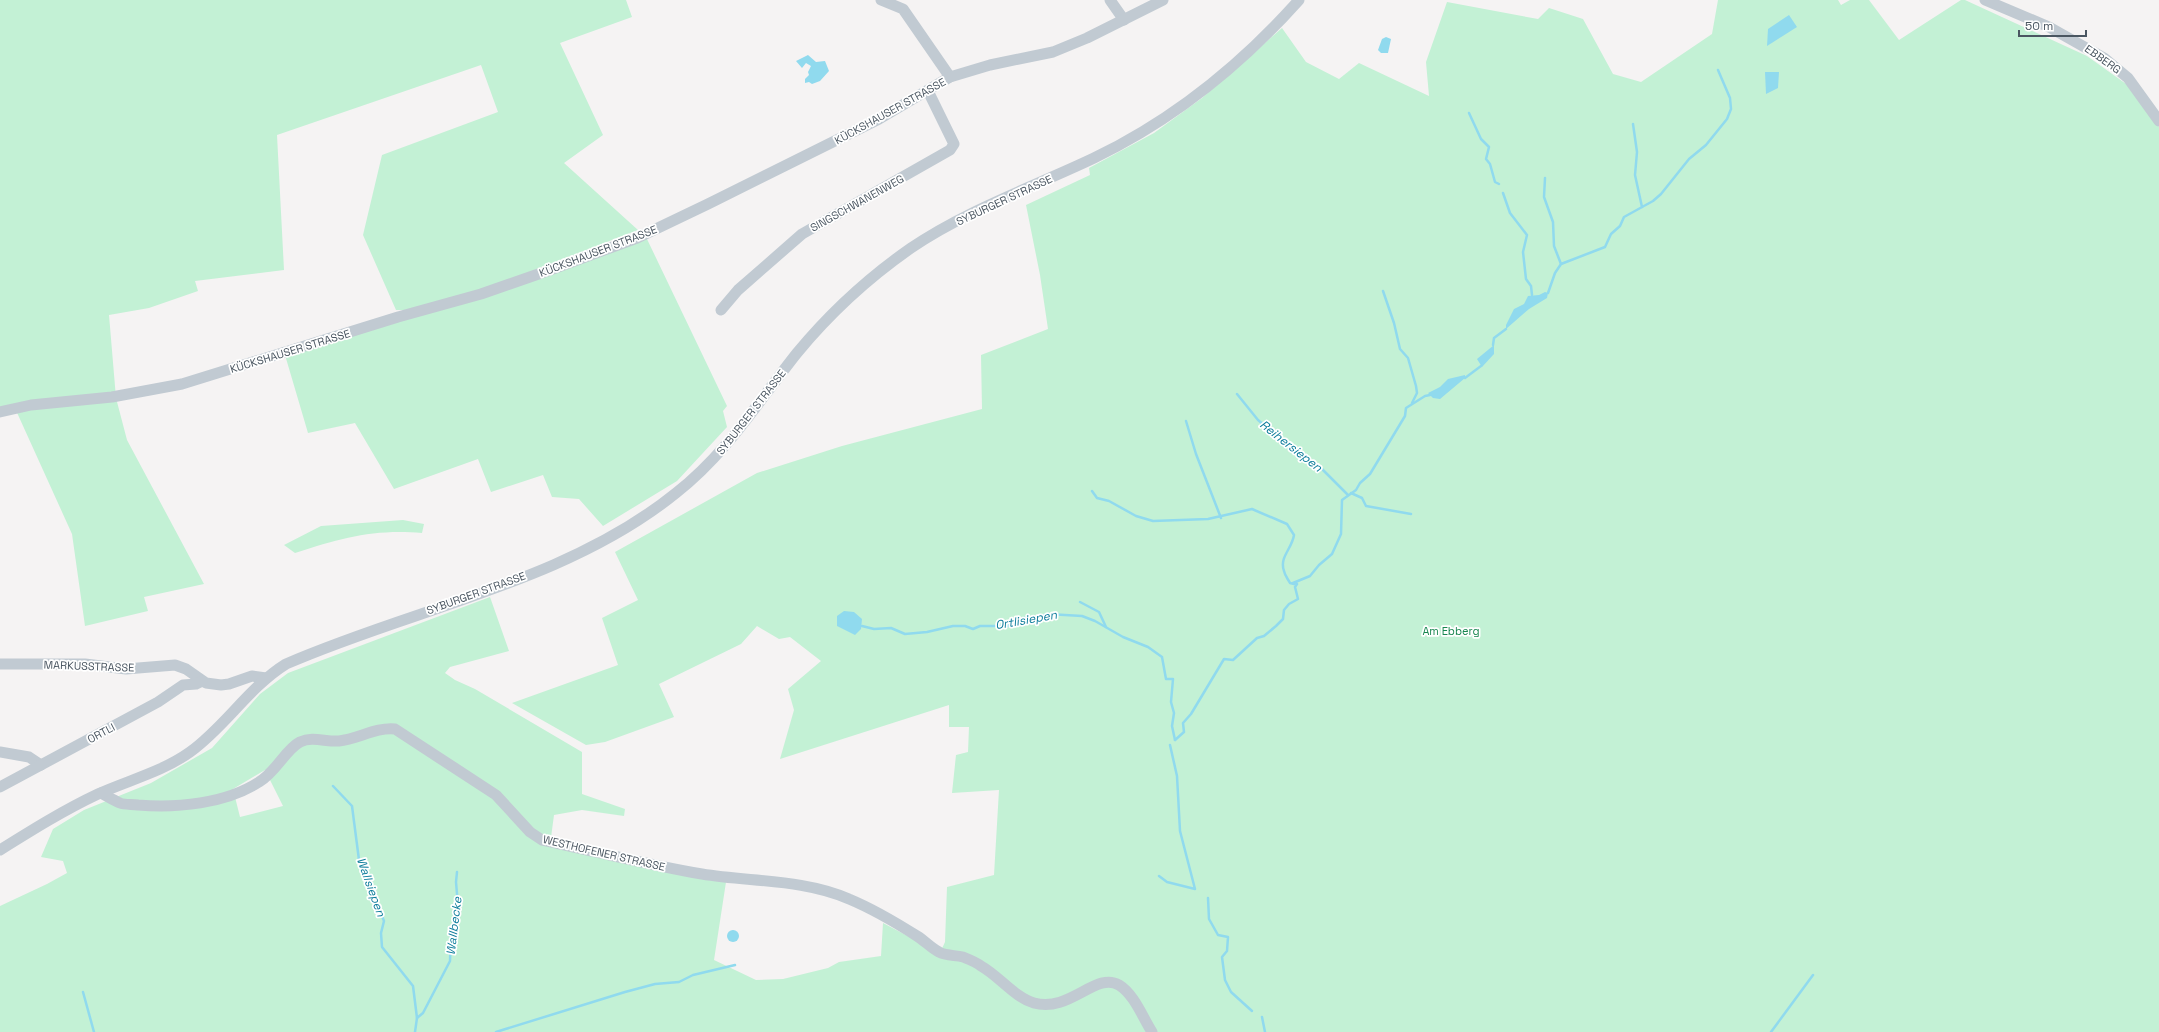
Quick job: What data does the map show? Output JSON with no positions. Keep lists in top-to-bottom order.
{
  "streets": {
    "street": [
      "EBBERG",
      "KÜCKSHAUSER STRASSE",
      "SYBURGER STRASSE",
      "SINGSCHWANENWEG",
      "MARKUSSTRASSE",
      "ORTLI",
      "WESTHOFENER STRASSE"
    ]
  },
  "crossings": [
    ["KÜCKSHAUSER STRASSE", "SINGSCHWANENWEG"],
    ["SYBURGER STRASSE", "WESTHOFENER STRASSE"],
    ["MARKUSSTRASSE", "ORTLI"]
  ],
  "water": [
    "Reihersiepen",
    "Ortlisiepen",
    "Wallsiepen",
    "Wallbecke"
  ],
  "parks": ["Am Ebberg"],
  "scale_bar": "50 m"
}
